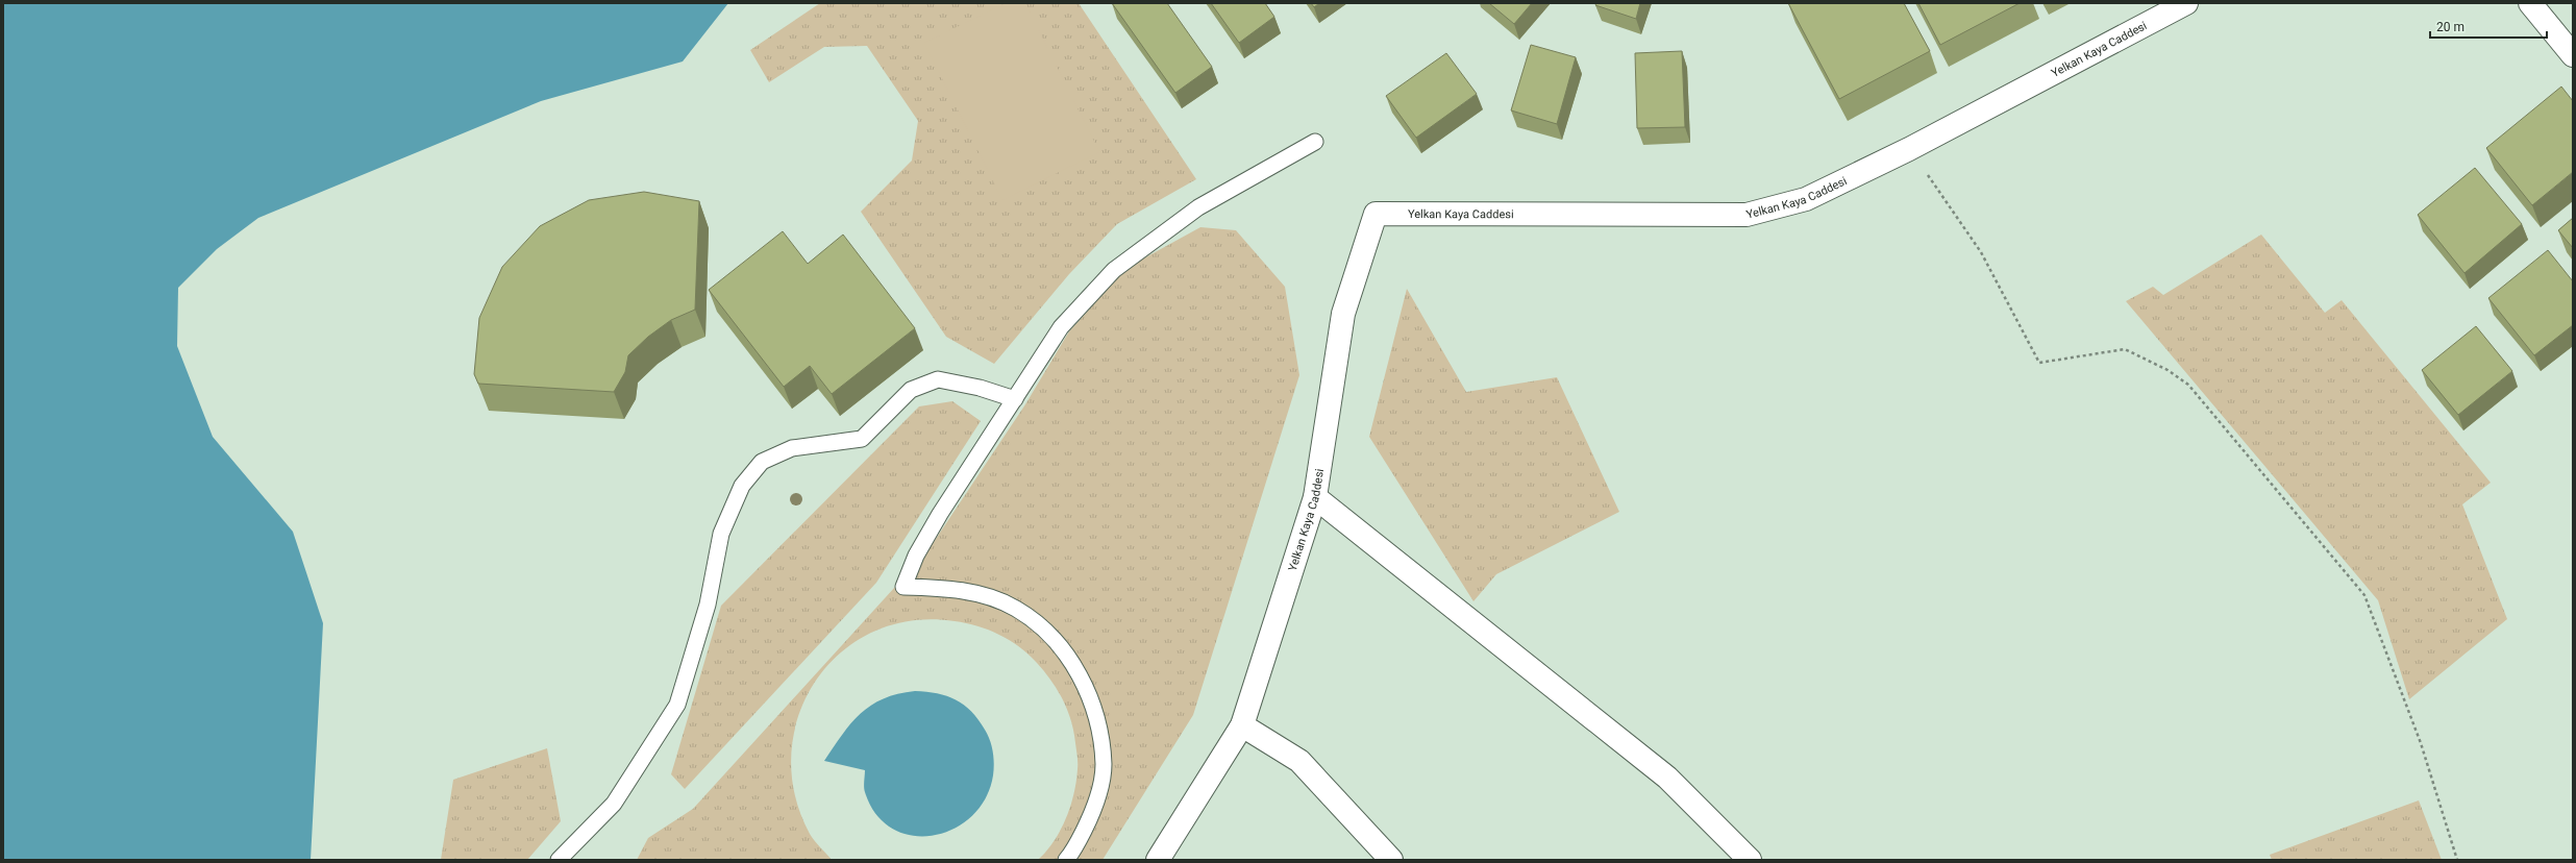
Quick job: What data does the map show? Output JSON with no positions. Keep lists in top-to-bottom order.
{
  "streets": {
    "street": ["Yelkan Kaya Caddesi"]
  },
  "scale_bar": "20 m"
}
